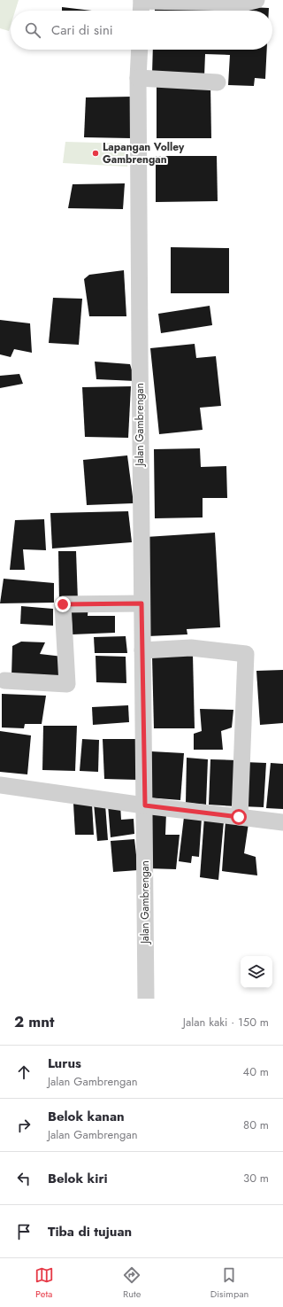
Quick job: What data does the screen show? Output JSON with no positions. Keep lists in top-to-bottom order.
{
  "streets": {
    "street": ["Jalan Gambrengan"]
  },
  "places": ["Lapangan Volley Gambrengan"],
  "page": {
    "search": "Cari di sini",
    "heading": ["2 mnt", "Jalan kaki · 150 m"],
    "list": [
      ["Lurus", "Jalan Gambrengan", "40 m"],
      ["Belok kanan", "Jalan Gambrengan", "80 m"],
      ["Belok kiri", "30 m"],
      "Tiba di tujuan"
    ],
    "nav": ["Peta", "Rute", "Disimpan"]
  }
}
